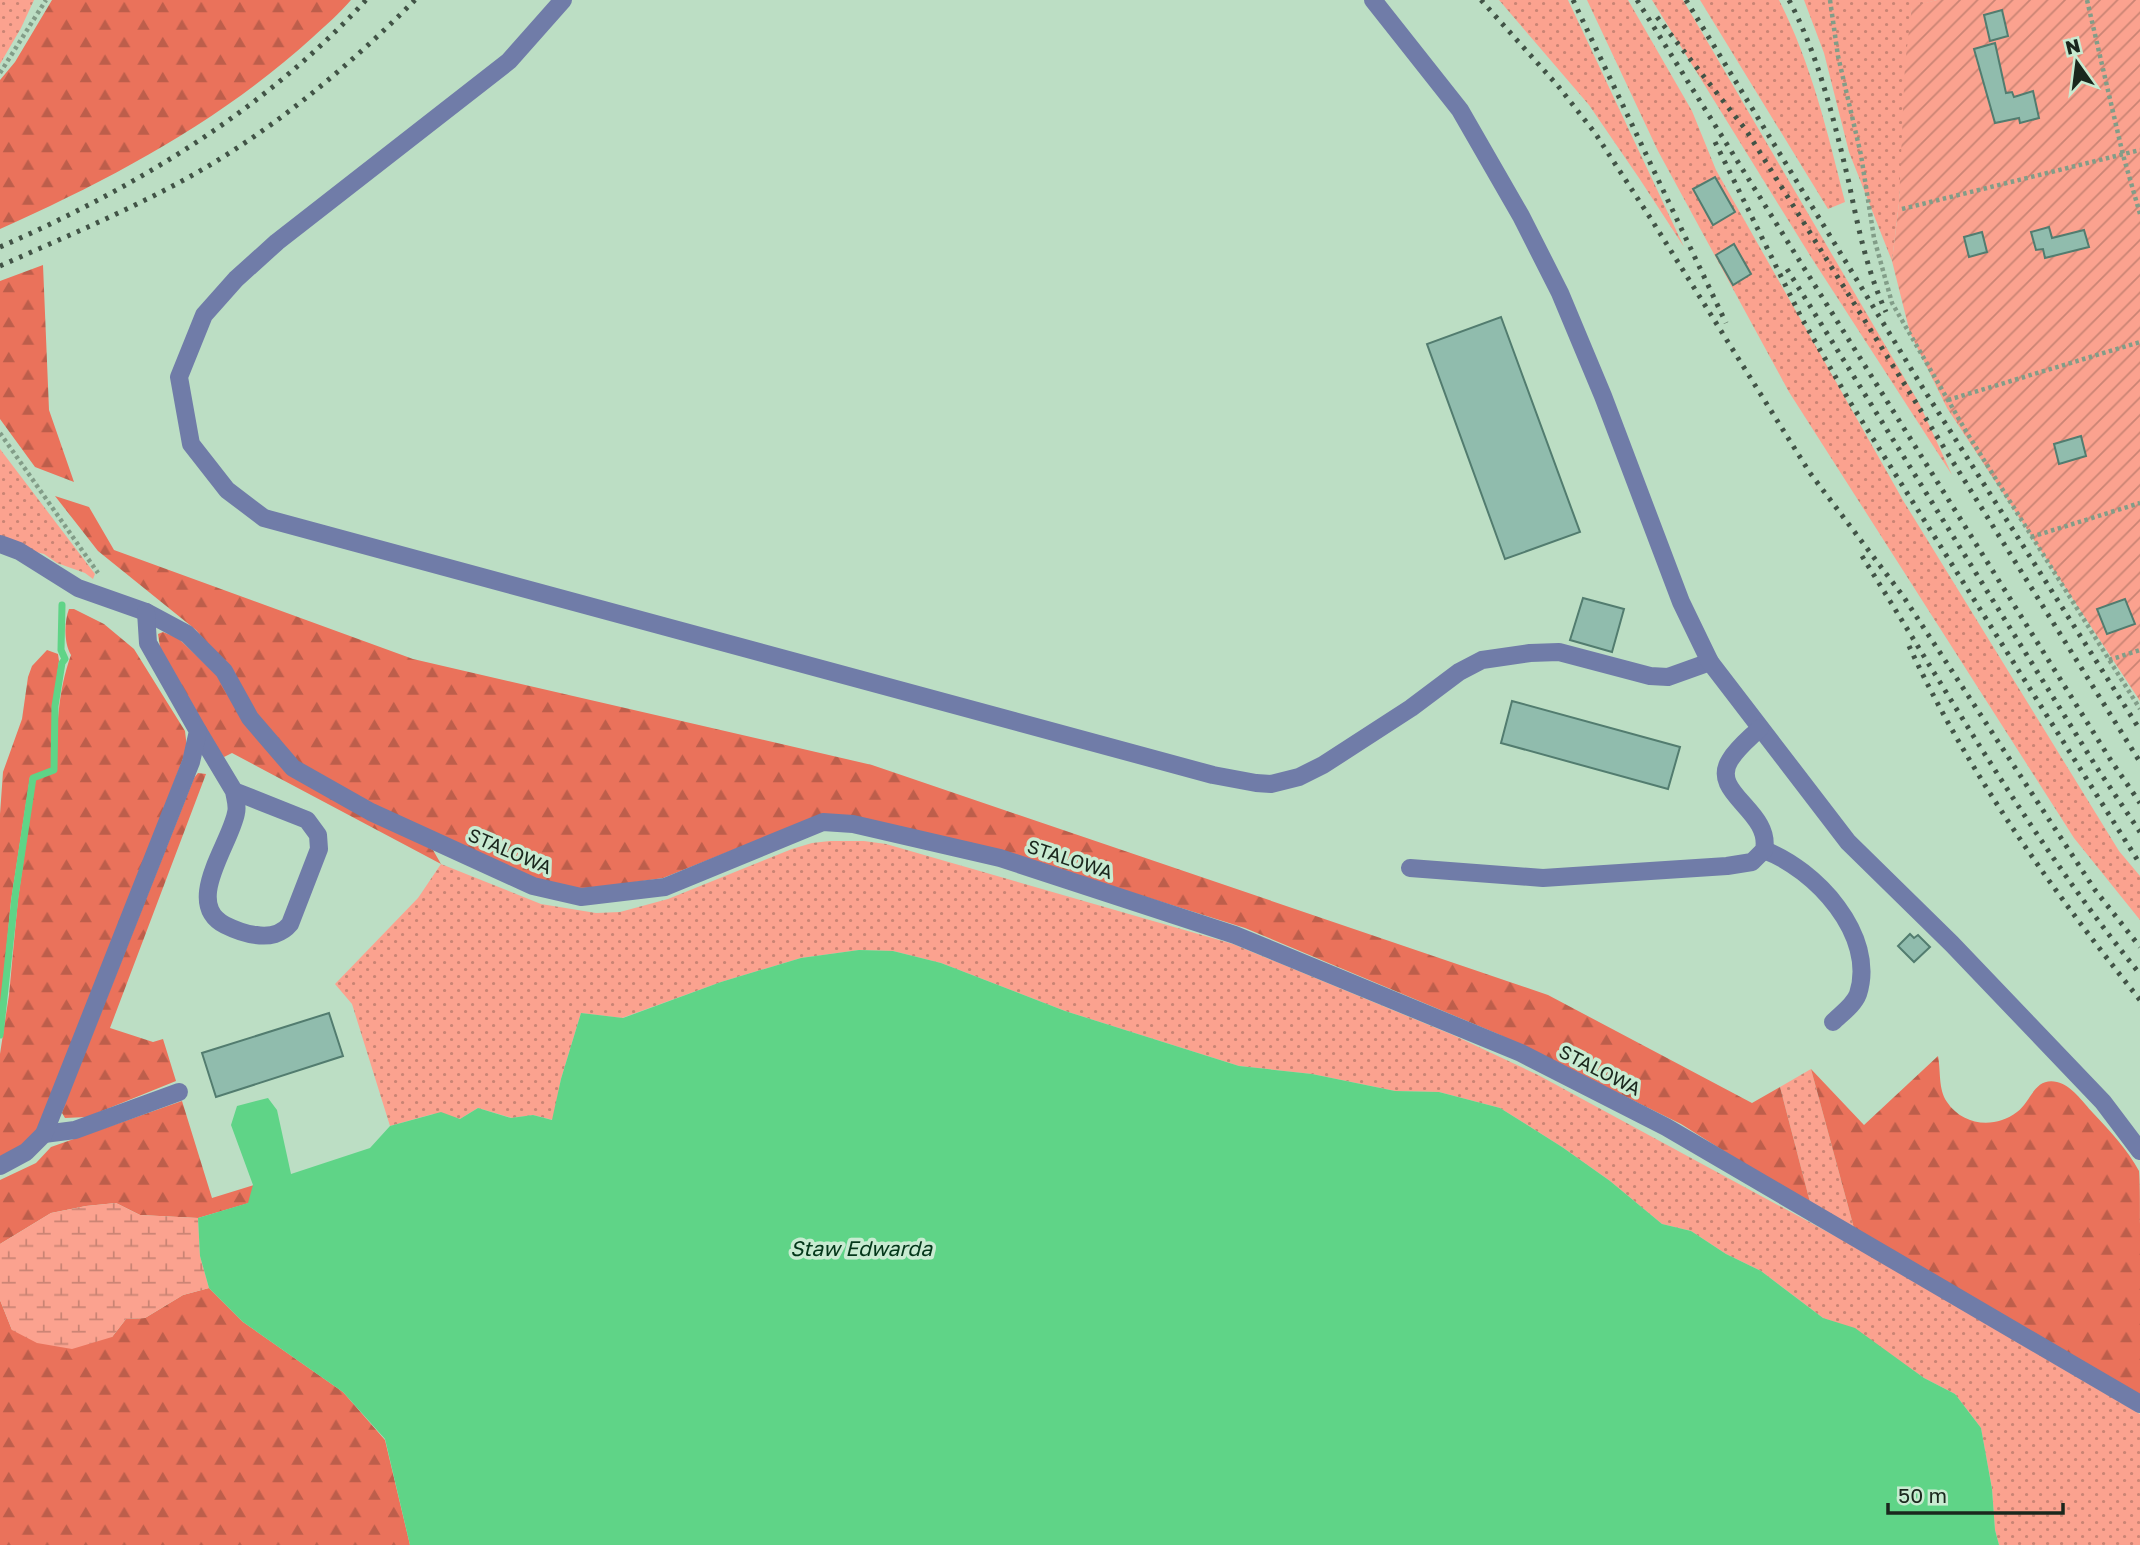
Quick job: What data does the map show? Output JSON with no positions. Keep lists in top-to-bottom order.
{
  "streets": {
    "street": ["STALOWA"]
  },
  "water": ["Staw Edwarda"],
  "scale_bar": "50 m",
  "north": "top"
}
